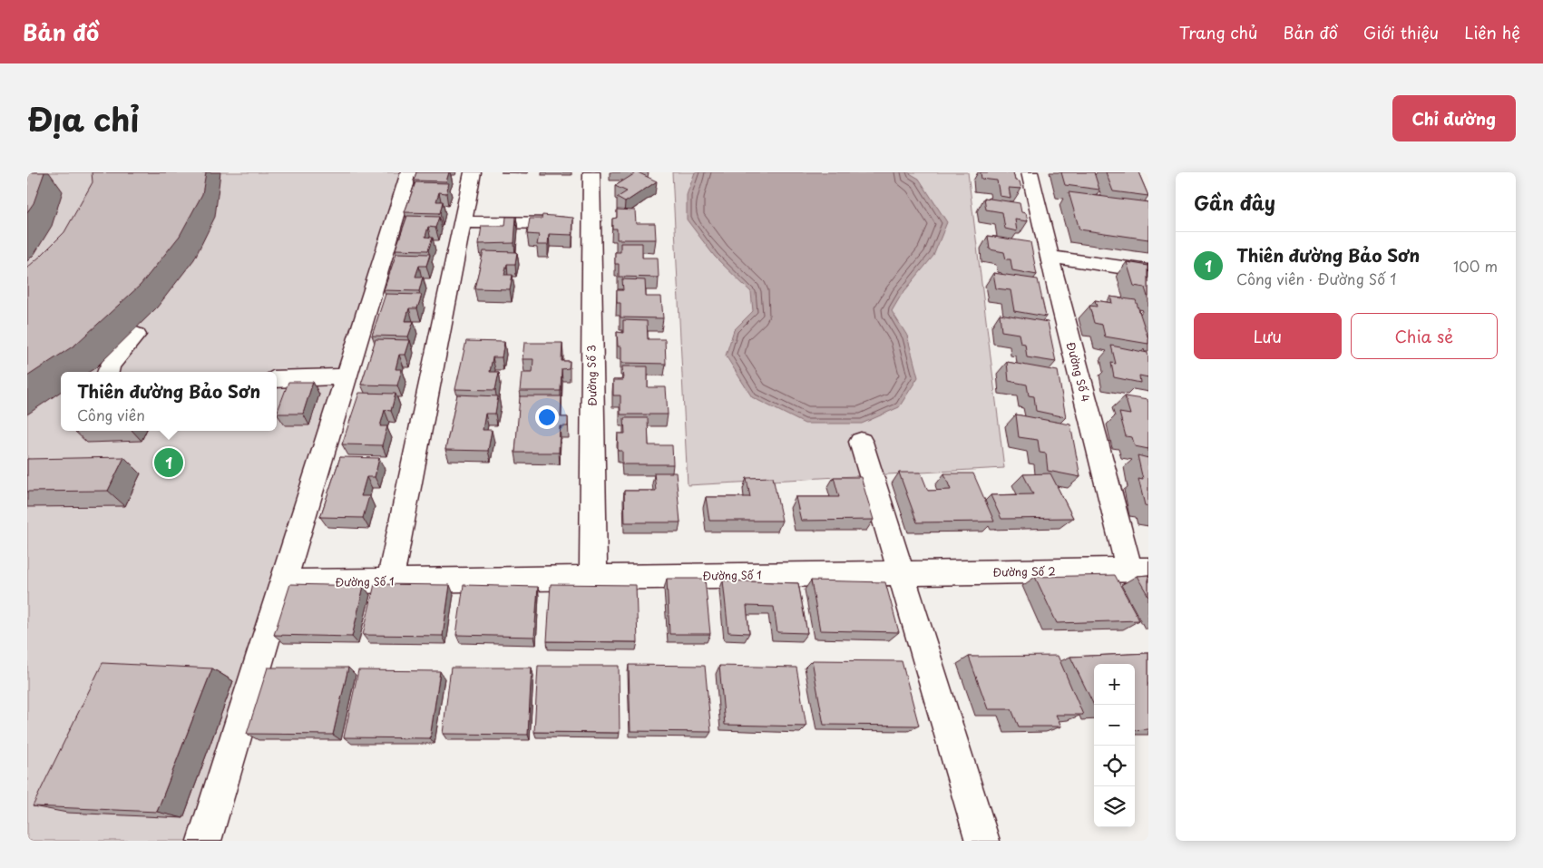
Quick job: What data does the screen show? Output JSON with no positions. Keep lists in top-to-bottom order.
{
  "streets": {
    "street": [
      "Đường Số 4",
      "Đường Số 3",
      "Đường Số 2",
      "Đường Số 1"
    ]
  },
  "crossings": [
    ["Đường Số 4", "Đường Số 2"],
    ["Đường Số 3", "Đường Số 1"],
    ["Đường Số 2", "Đường Số 1"]
  ],
  "page": {
    "header": "Bản đồ",
    "nav": [
      "Trang chủ",
      "Bản đồ",
      "Giới thiệu",
      "Liên hệ"
    ],
    "title": "Địa chỉ",
    "buttons": [
      "Chỉ đường",
      ["Lưu", "Chia sẻ"]
    ],
    "heading": "Gần đây",
    "list": [
      {
        "mark": "1",
        "name": "Thiên đường Bảo Sơn",
        "note": "Công viên · Đường Số 1",
        "value": "100 m"
      }
    ],
    "popup": ["Thiên đường Bảo Sơn", "Công viên"],
    "pins": "1",
    "map_buttons": ["+", "−"]
  }
}
